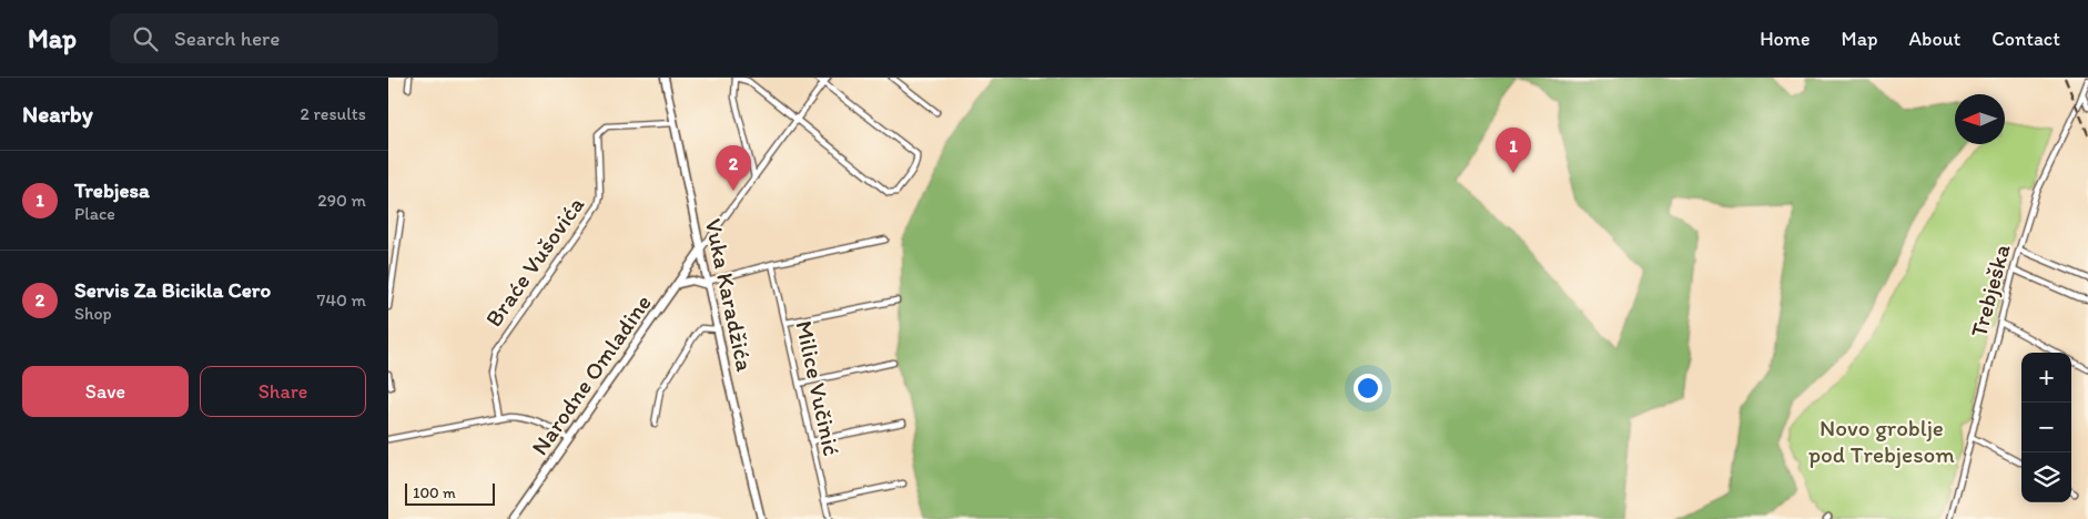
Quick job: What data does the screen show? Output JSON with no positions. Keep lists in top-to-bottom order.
{
  "streets": {
    "street": [
      "Braće Vušovića",
      "Trebješka",
      "Vuka Karadžića",
      "Narodne Omladine",
      "Milice Vučinić"
    ]
  },
  "crossings": [
    ["Braće Vušovića", "Vuka Karadžića"],
    ["Vuka Karadžića", "Narodne Omladine"]
  ],
  "parks": ["Novo groblje pod Trebjesom"],
  "scale_bar": "100 m",
  "north": "left",
  "page": {
    "header": "Map",
    "search": "Search here",
    "nav": [
      "Home",
      "Map",
      "About",
      "Contact"
    ],
    "heading": ["Nearby", "2 results"],
    "pins": ["1", "2"],
    "list": [
      {
        "mark": "1",
        "name": "Trebjesa",
        "note": "Place",
        "value": "290 m"
      },
      {
        "mark": "2",
        "name": "Servis Za Bicikla Cero",
        "note": "Shop",
        "value": "740 m"
      }
    ],
    "buttons": ["Save", "Share"],
    "map_buttons": ["+", "−"],
    "scale": "100 m"
  }
}
